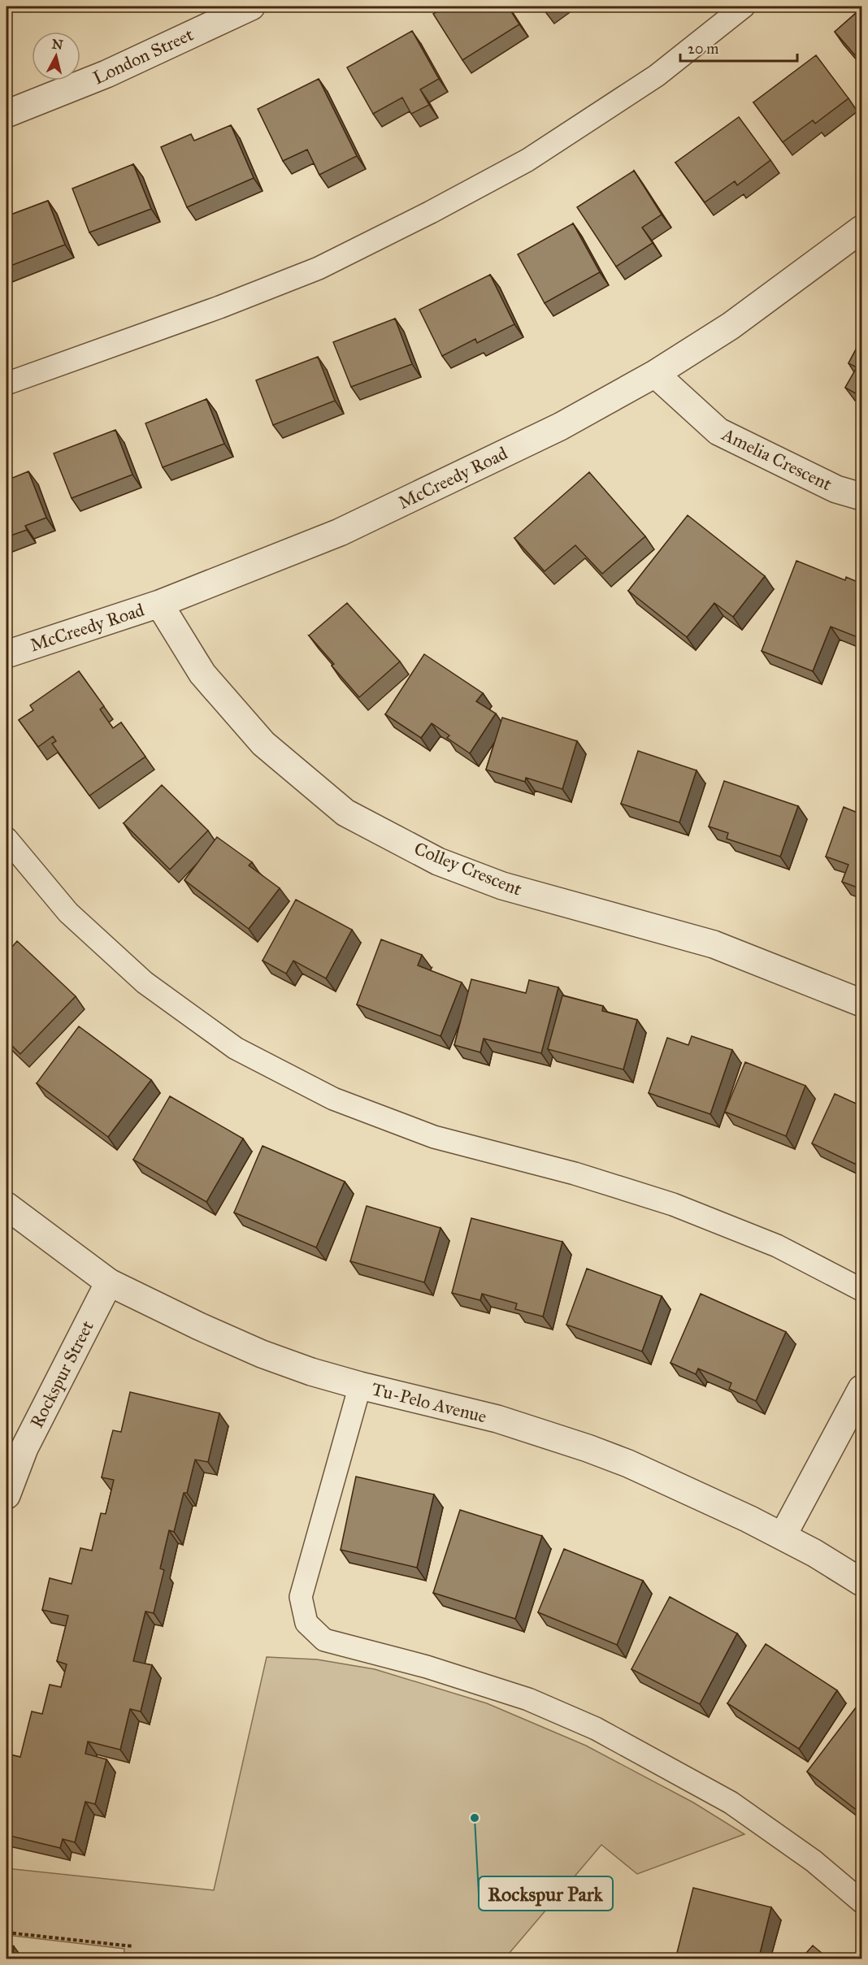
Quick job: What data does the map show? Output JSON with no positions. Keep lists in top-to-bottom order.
{
  "streets": {
    "street": [
      "London Street",
      "Amelia Crescent",
      "McCreedy Road",
      "Colley Crescent",
      "Rockspur Street",
      "Tu-Pelo Avenue"
    ]
  },
  "crossings": [
    ["Amelia Crescent", "McCreedy Road"],
    ["McCreedy Road", "Colley Crescent"],
    ["Rockspur Street", "Tu-Pelo Avenue"]
  ],
  "places": ["Rockspur Park"],
  "scale_bar": "20 m",
  "north": "top"
}
